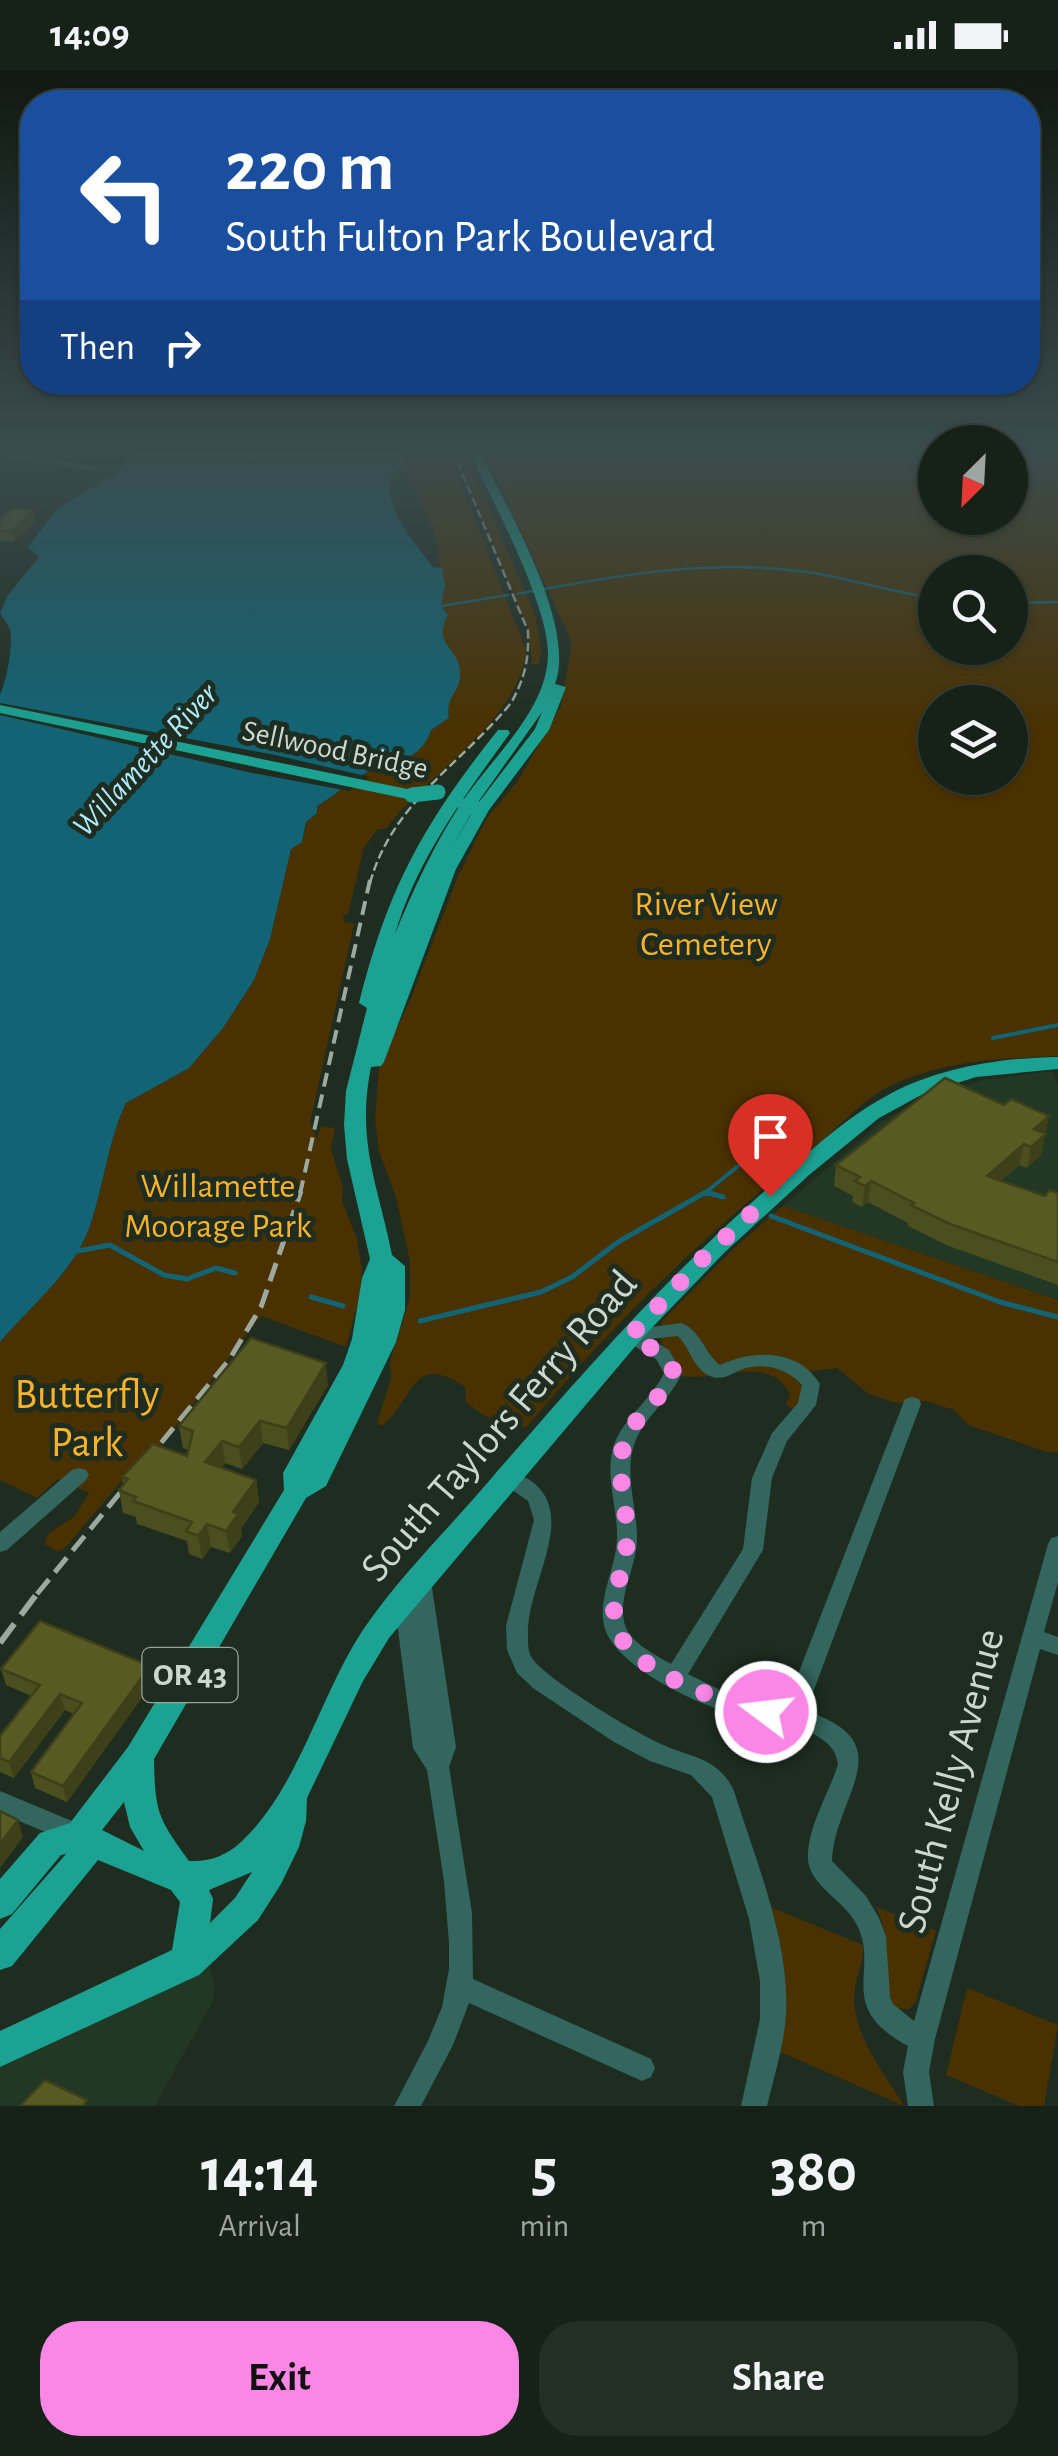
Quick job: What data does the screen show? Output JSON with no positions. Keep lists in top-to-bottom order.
{
  "streets": {
    "main road": ["Sellwood Bridge", "South Taylors Ferry Road", "OR 43"],
    "street": ["South Kelly Avenue"]
  },
  "water": ["Willamette River"],
  "parks": ["River View Cemetery", "Willamette Moorage Park", "Butterfly Park"],
  "north": "bottom left",
  "page": {
    "status": "14:09",
    "turn": ["220 m", "South Fulton Park Boulevard"],
    "then": "Then",
    "eta": [
      "14:14",
      "Arrival",
      "5",
      "min",
      "380",
      "m"
    ],
    "buttons": ["Exit", "Share"]
  }
}
